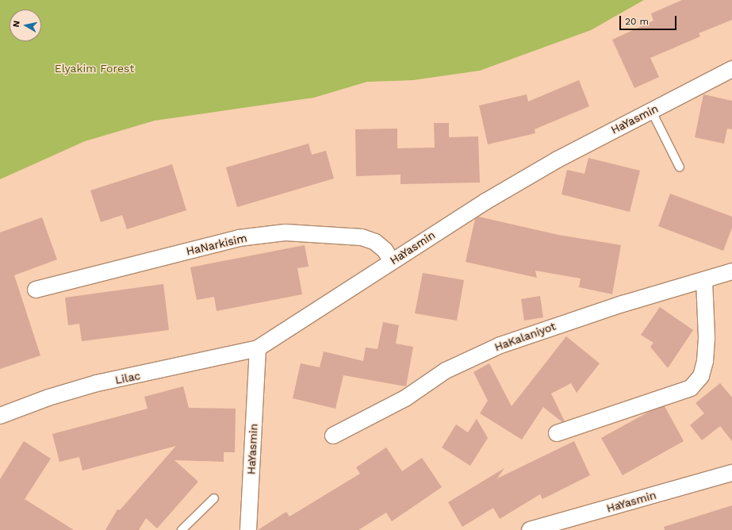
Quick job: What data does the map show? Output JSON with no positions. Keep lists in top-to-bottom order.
{
  "streets": {
    "street": [
      "HaYasmin",
      "HaNarkisim",
      "HaKalaniyot",
      "Lilac"
    ]
  },
  "crossings": [
    ["HaYasmin", "HaNarkisim"],
    ["HaYasmin", "Lilac"]
  ],
  "parks": ["Elyakim Forest"],
  "scale_bar": "20 m",
  "north": "left"
}
